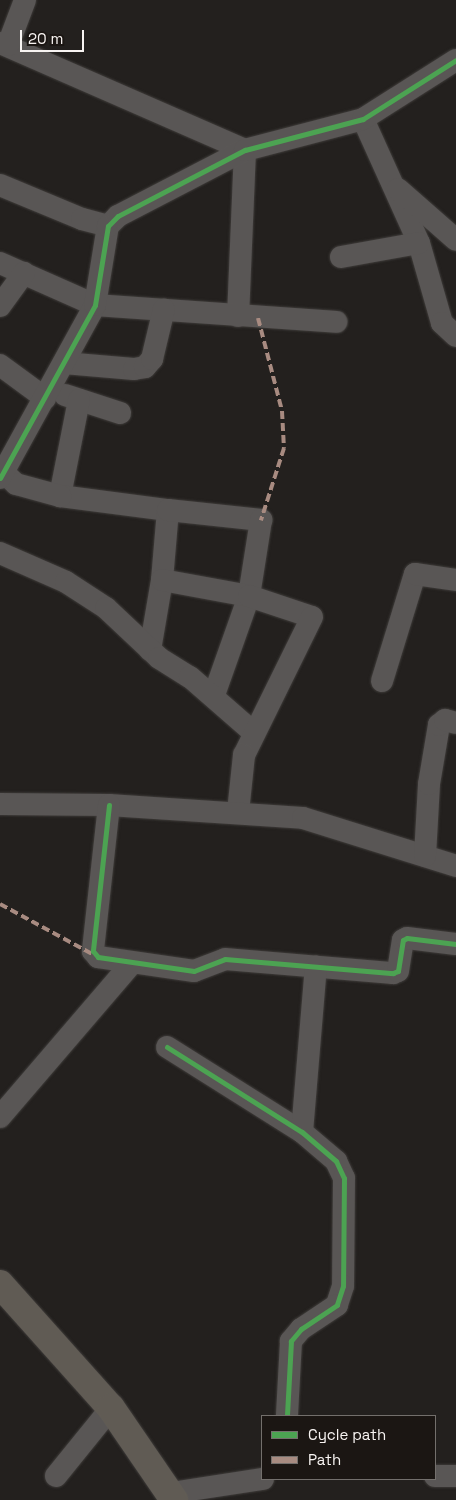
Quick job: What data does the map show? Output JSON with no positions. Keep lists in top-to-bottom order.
{
  "legend": ["Cycle path", "Path"],
  "scale_bar": "20 m"
}
